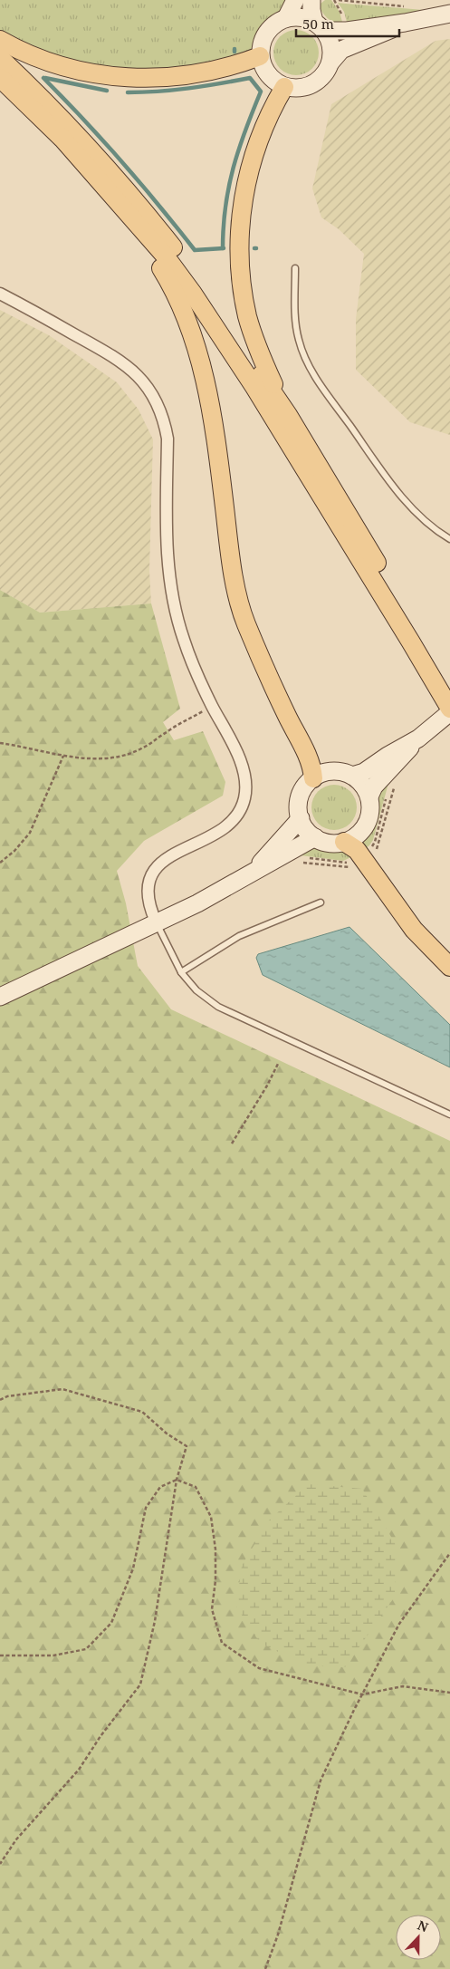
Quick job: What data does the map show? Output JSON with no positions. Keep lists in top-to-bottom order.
{
  "scale_bar": "50 m",
  "north": "top"
}
